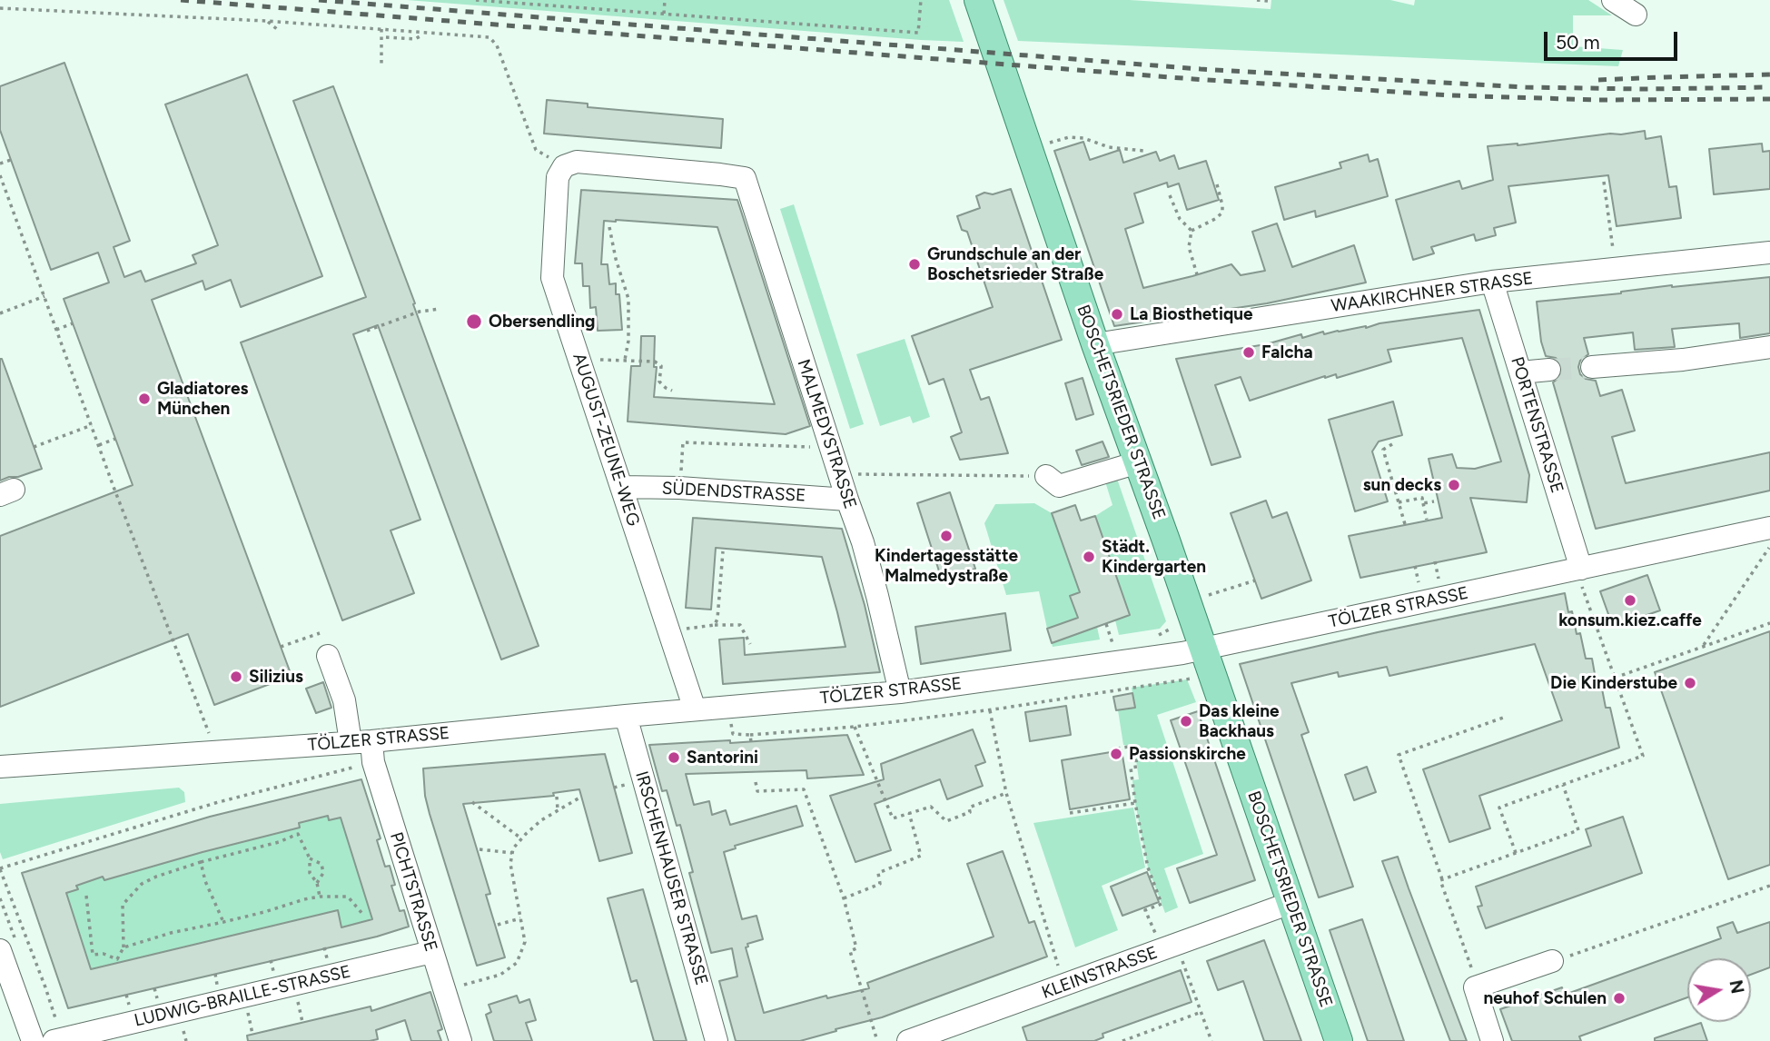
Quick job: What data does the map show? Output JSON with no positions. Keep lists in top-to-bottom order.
{
  "streets": {
    "main road": ["BOSCHETSRIEDER STRASSE"],
    "street": [
      "WAAKIRCHNER STRASSE",
      "PORTENSTRASSE",
      "MALMEDYSTRASSE",
      "AUGUST-ZEUNE-WEG",
      "SÜDENDSTRASSE",
      "TÖLZER STRASSE",
      "IRSCHENHAUSER STRASSE",
      "PICHTSTRASSE",
      "KLEINSTRASSE",
      "LUDWIG-BRAILLE-STRASSE"
    ]
  },
  "crossings": [
    ["WAAKIRCHNER STRASSE", "BOSCHETSRIEDER STRASSE"],
    ["WAAKIRCHNER STRASSE", "PORTENSTRASSE"],
    ["BOSCHETSRIEDER STRASSE", "TÖLZER STRASSE"],
    ["BOSCHETSRIEDER STRASSE", "KLEINSTRASSE"],
    ["PORTENSTRASSE", "TÖLZER STRASSE"],
    ["MALMEDYSTRASSE", "AUGUST-ZEUNE-WEG"],
    ["MALMEDYSTRASSE", "SÜDENDSTRASSE"],
    ["MALMEDYSTRASSE", "TÖLZER STRASSE"],
    ["AUGUST-ZEUNE-WEG", "SÜDENDSTRASSE"],
    ["AUGUST-ZEUNE-WEG", "TÖLZER STRASSE"],
    ["TÖLZER STRASSE", "IRSCHENHAUSER STRASSE"],
    ["TÖLZER STRASSE", "PICHTSTRASSE"],
    ["PICHTSTRASSE", "LUDWIG-BRAILLE-STRASSE"]
  ],
  "places": [
    "Grundschule an der Boschetsrieder Straße",
    "La Biosthetique",
    "Obersendling",
    "Falcha",
    "Gladiatores München",
    "sun decks",
    "Kindertagesstätte Malmedystraße",
    "Städt. Kindergarten",
    "konsum.kiez.caffe",
    "Silizius",
    "Die Kinderstube",
    "Das kleine Backhaus",
    "Passionskirche",
    "Santorini",
    "neuhof Schulen"
  ],
  "scale_bar": "50 m",
  "north": "right"
}
